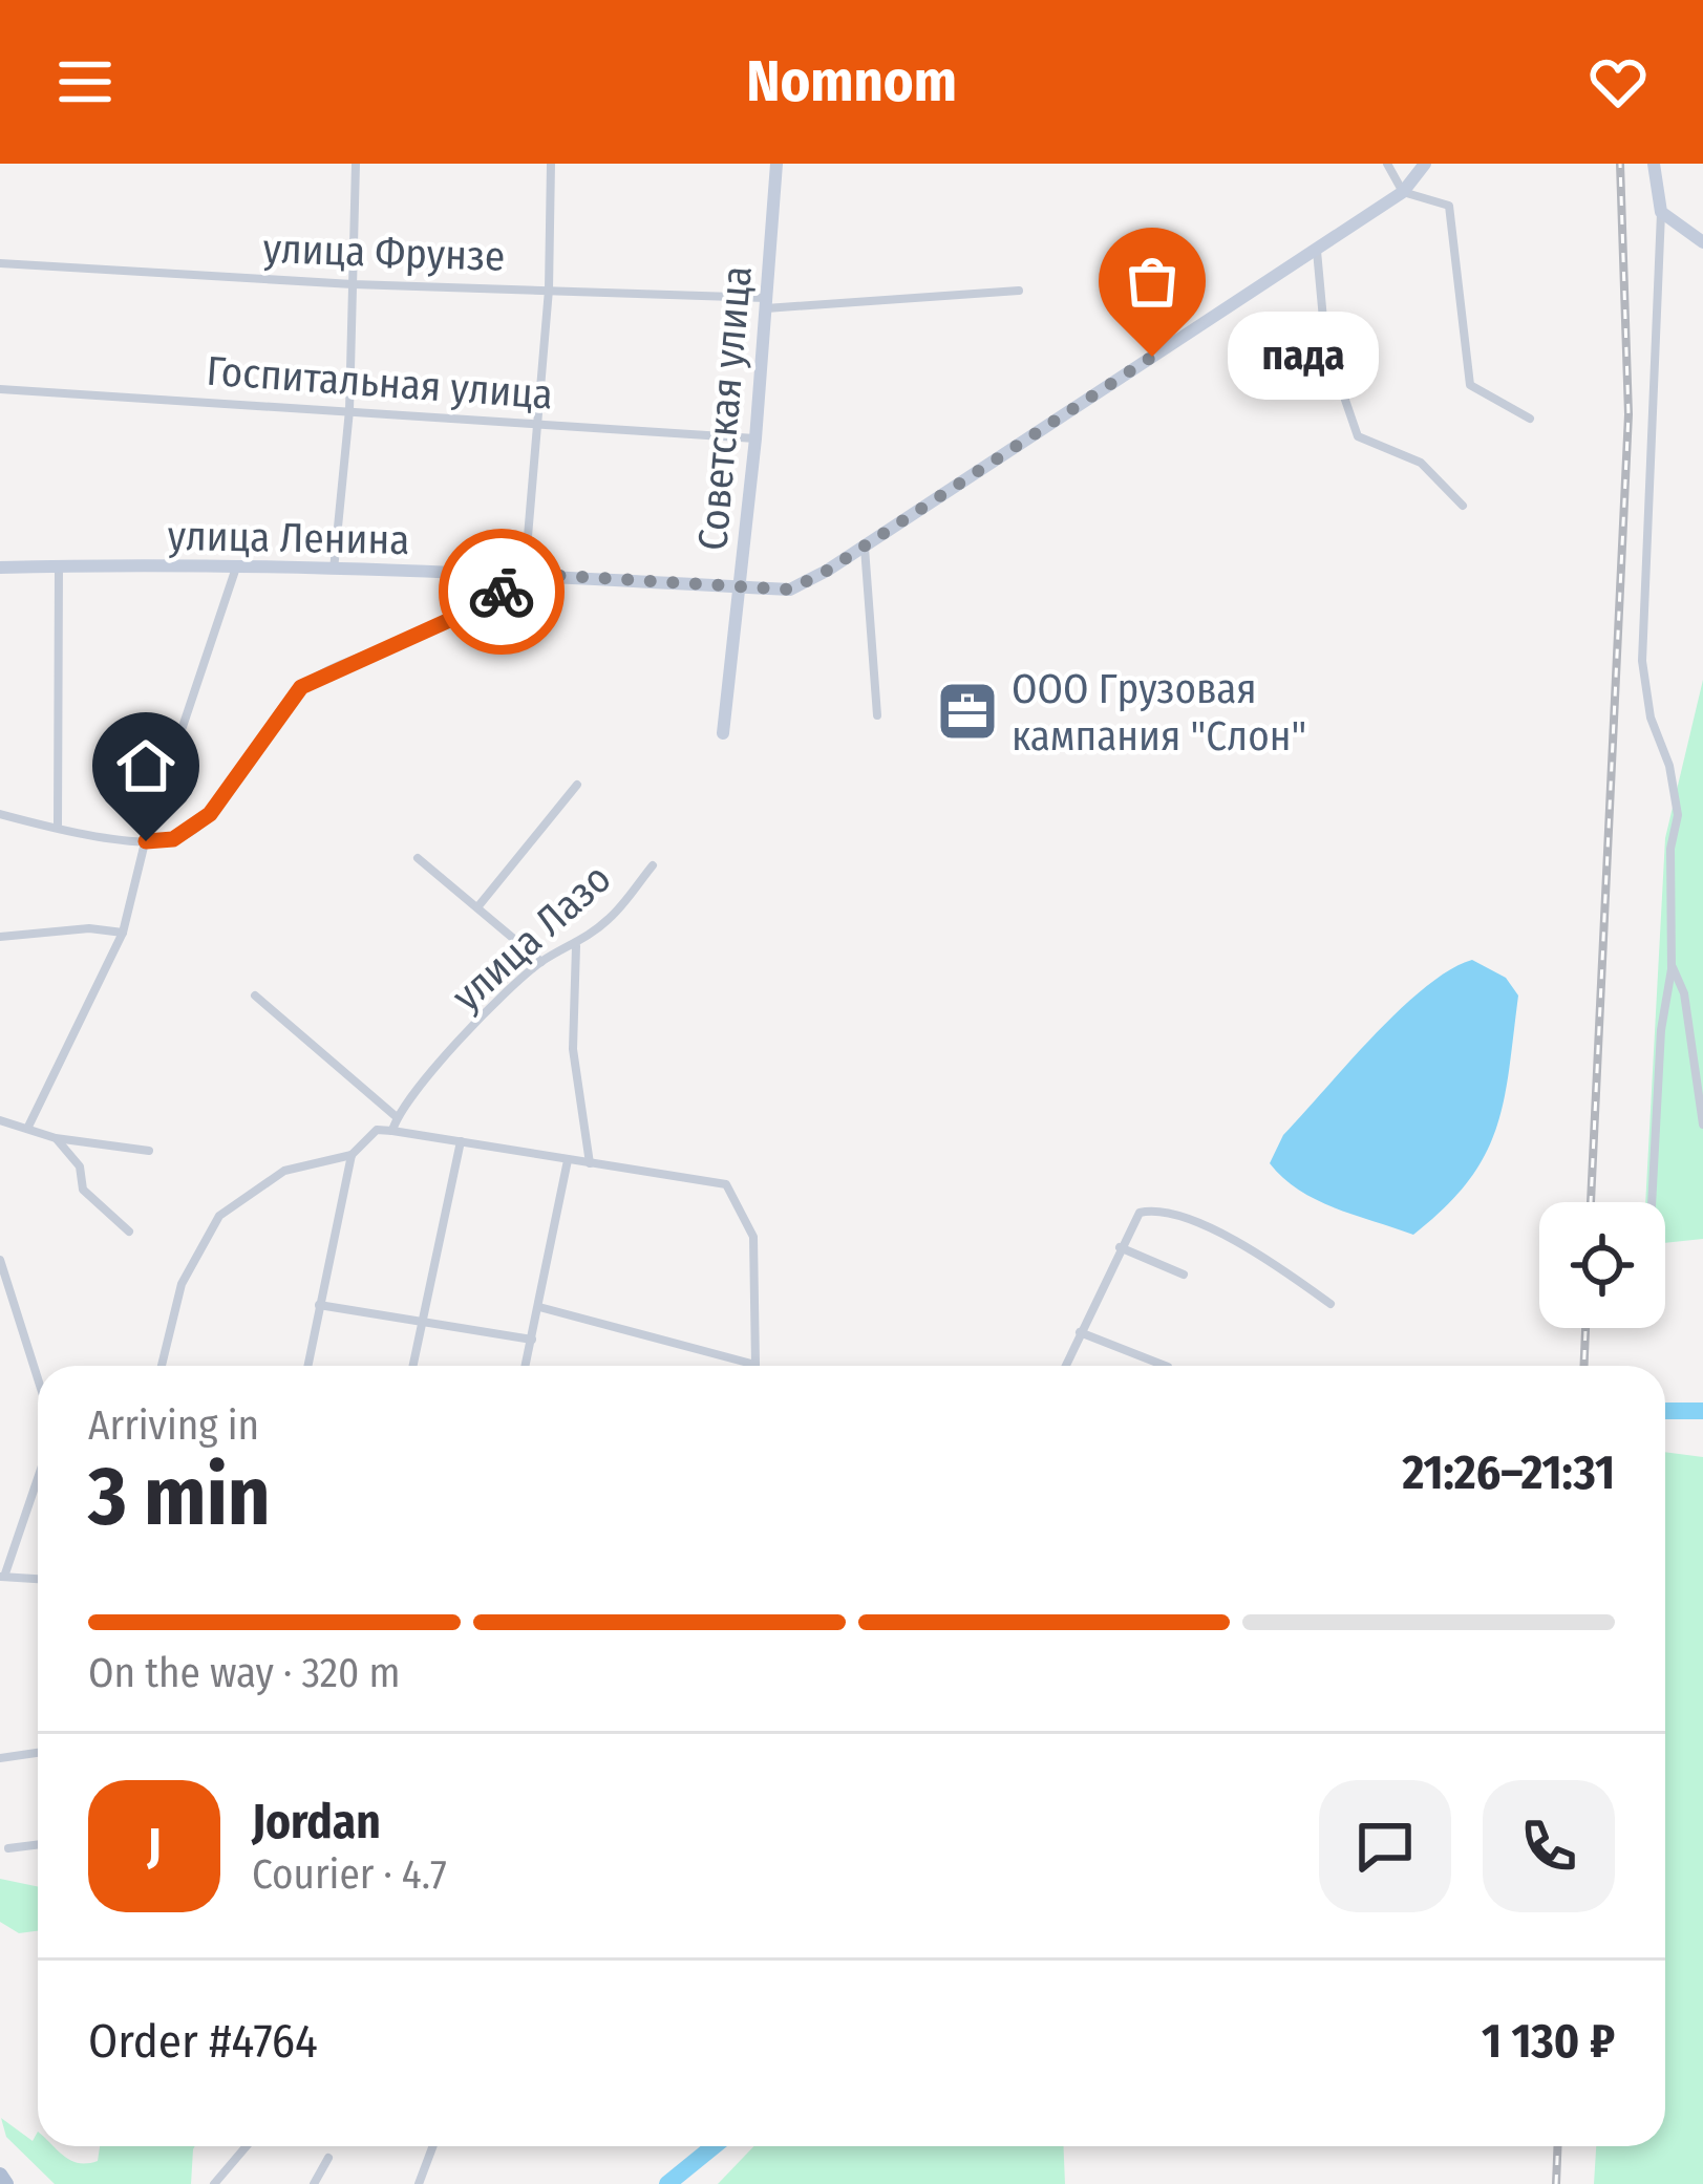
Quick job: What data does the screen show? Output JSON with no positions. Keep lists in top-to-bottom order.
{
  "streets": {
    "street": [
      "улица Фрунзе",
      "Госпитальная улица",
      "Советская улица",
      "улица Ленина",
      "улица Лазо"
    ]
  },
  "crossings": [
    ["улица Фрунзе", "Советская улица"],
    ["Госпитальная улица", "Советская улица"],
    ["Советская улица", "улица Ленина"]
  ],
  "places": {
    "other": ["пада"],
    "office": ["ООО Грузовая кампания \"Слон\""]
  },
  "page": {
    "header": "Nomnom",
    "bubble": "пада",
    "heading": ["3 min", "Arriving in", "21:26–21:31"],
    "panel": [
      "Jordan",
      "Courier · 4.7",
      "Order #4764",
      "1 130 ₽"
    ],
    "bar": "On the way · 320 m",
    "round": "J"
  }
}
